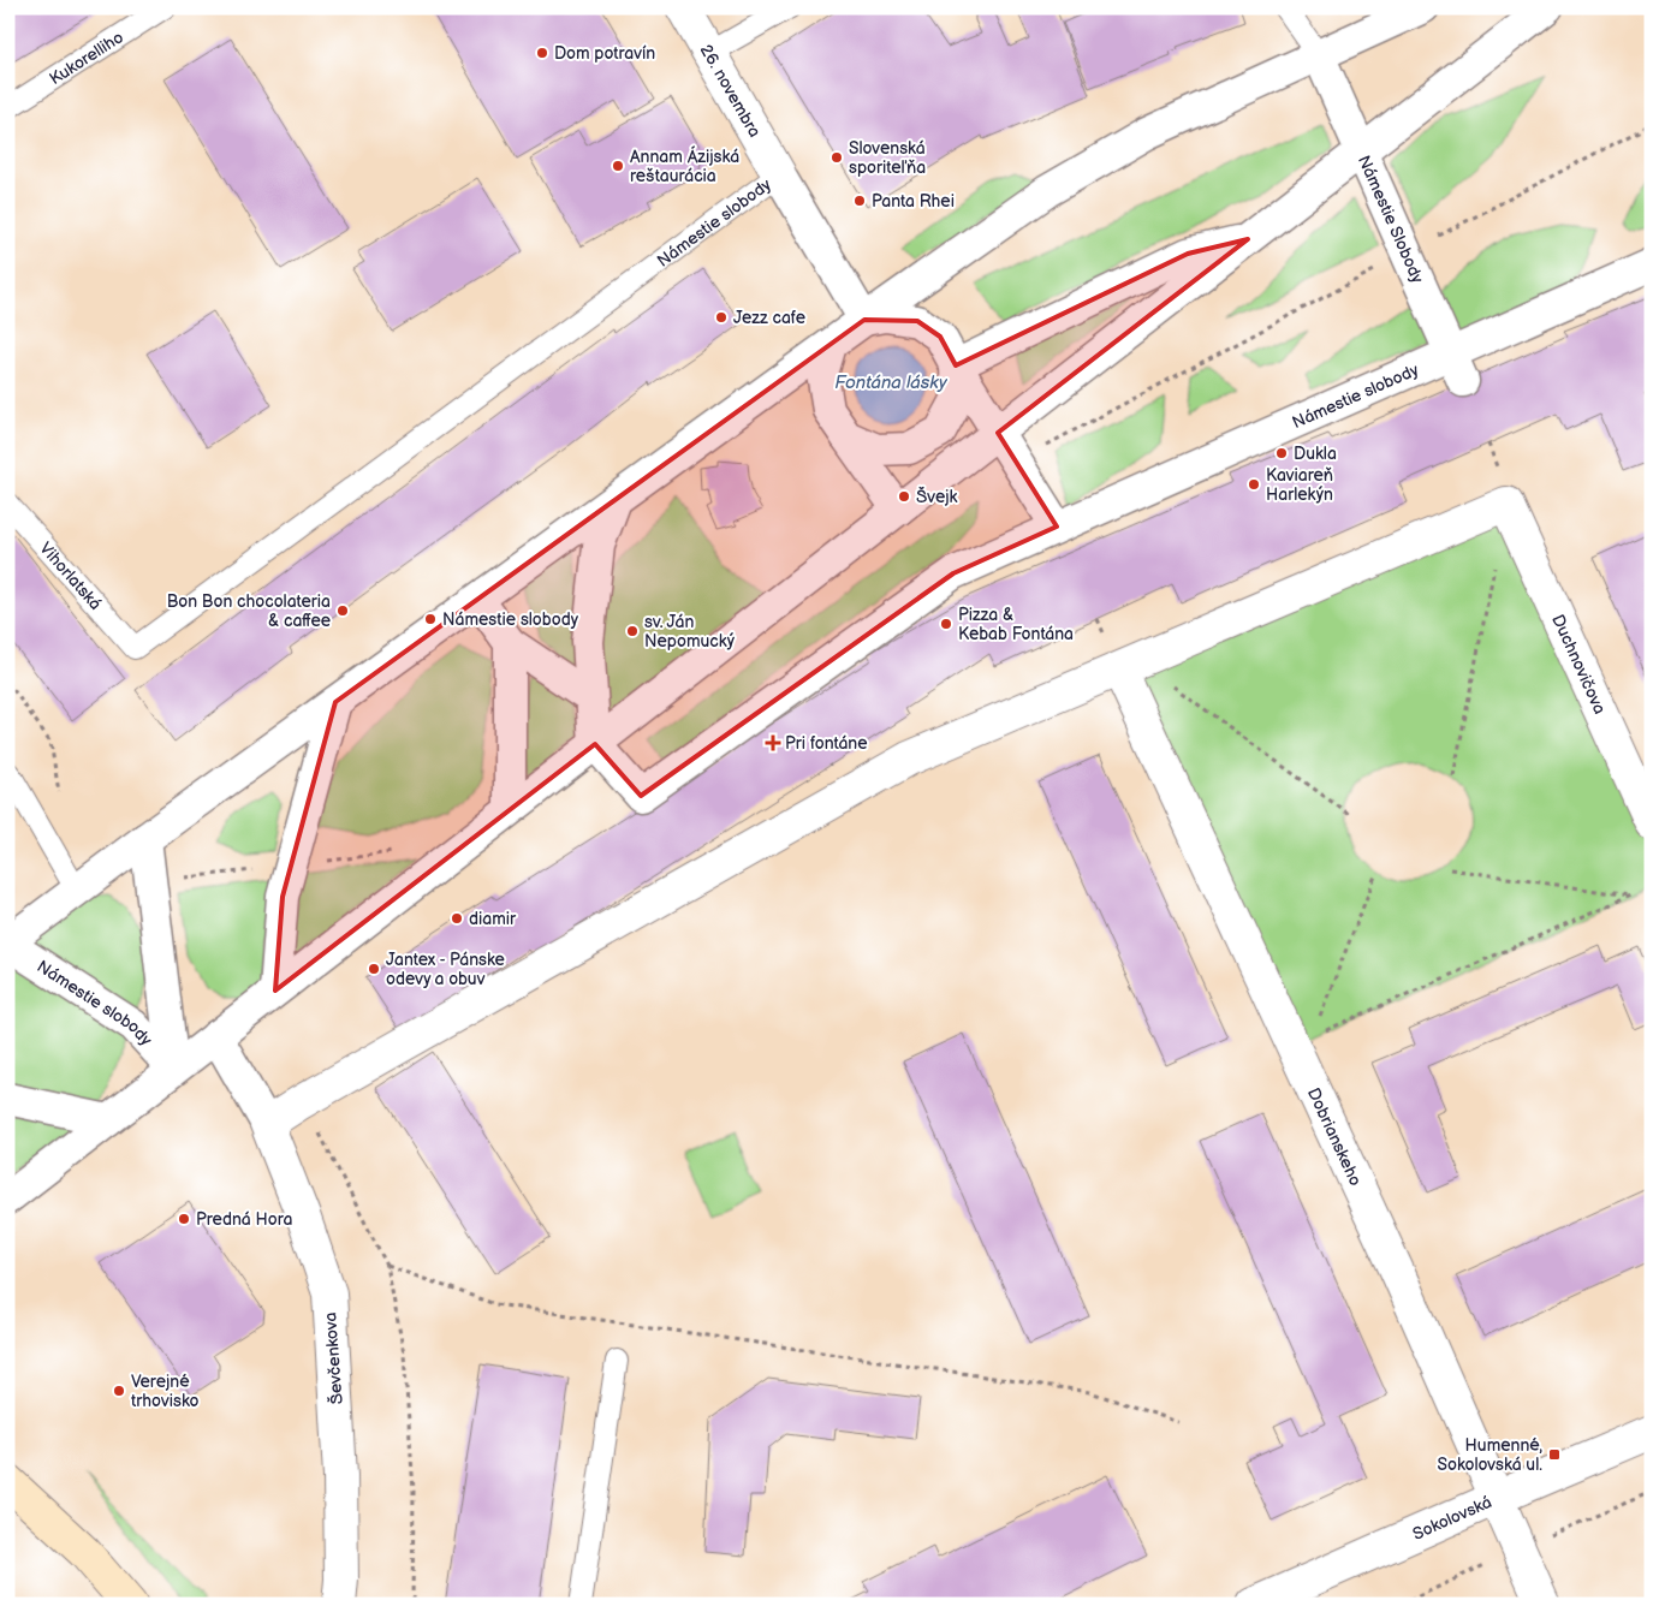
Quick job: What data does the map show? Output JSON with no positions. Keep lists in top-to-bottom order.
{
  "streets": {
    "street": [
      "26. novembra",
      "Námestie Slobody",
      "Námestie slobody",
      "Duchnovičova",
      "Dobrianskeho",
      "Ševčenkova",
      "Sokolovská"
    ],
    "lane": ["Kukorelliho", "Vihorlatská"]
  },
  "crossings": [
    ["26. novembra", "Námestie slobody"],
    ["Námestie Slobody", "Námestie slobody"],
    ["Námestie slobody", "Vihorlatská"],
    ["Duchnovičova", "Dobrianskeho"],
    ["Dobrianskeho", "Sokolovská"]
  ],
  "water": ["Fontána lásky"],
  "places": {
    "other": [
      "Dom potravín",
      "Slovenská sporiteľňa",
      "Annam Ázijská reštaurácia",
      "Panta Rhei",
      "Jezz cafe",
      "Dukla",
      "Kaviareň Harlekýn",
      "Švejk",
      "Bon Bon chocolateria & caffee",
      "Námestie slobody",
      "Pizza & Kebab Fontána",
      "sv. Ján Nepomucký",
      "diamir",
      "Jantex - Pánske odevy a obuv",
      "Predná Hora",
      "Verejné trhovisko"
    ],
    "health": ["Pri fontáne"],
    "transit": ["Humenné, Sokolovská ul."]
  }
}
